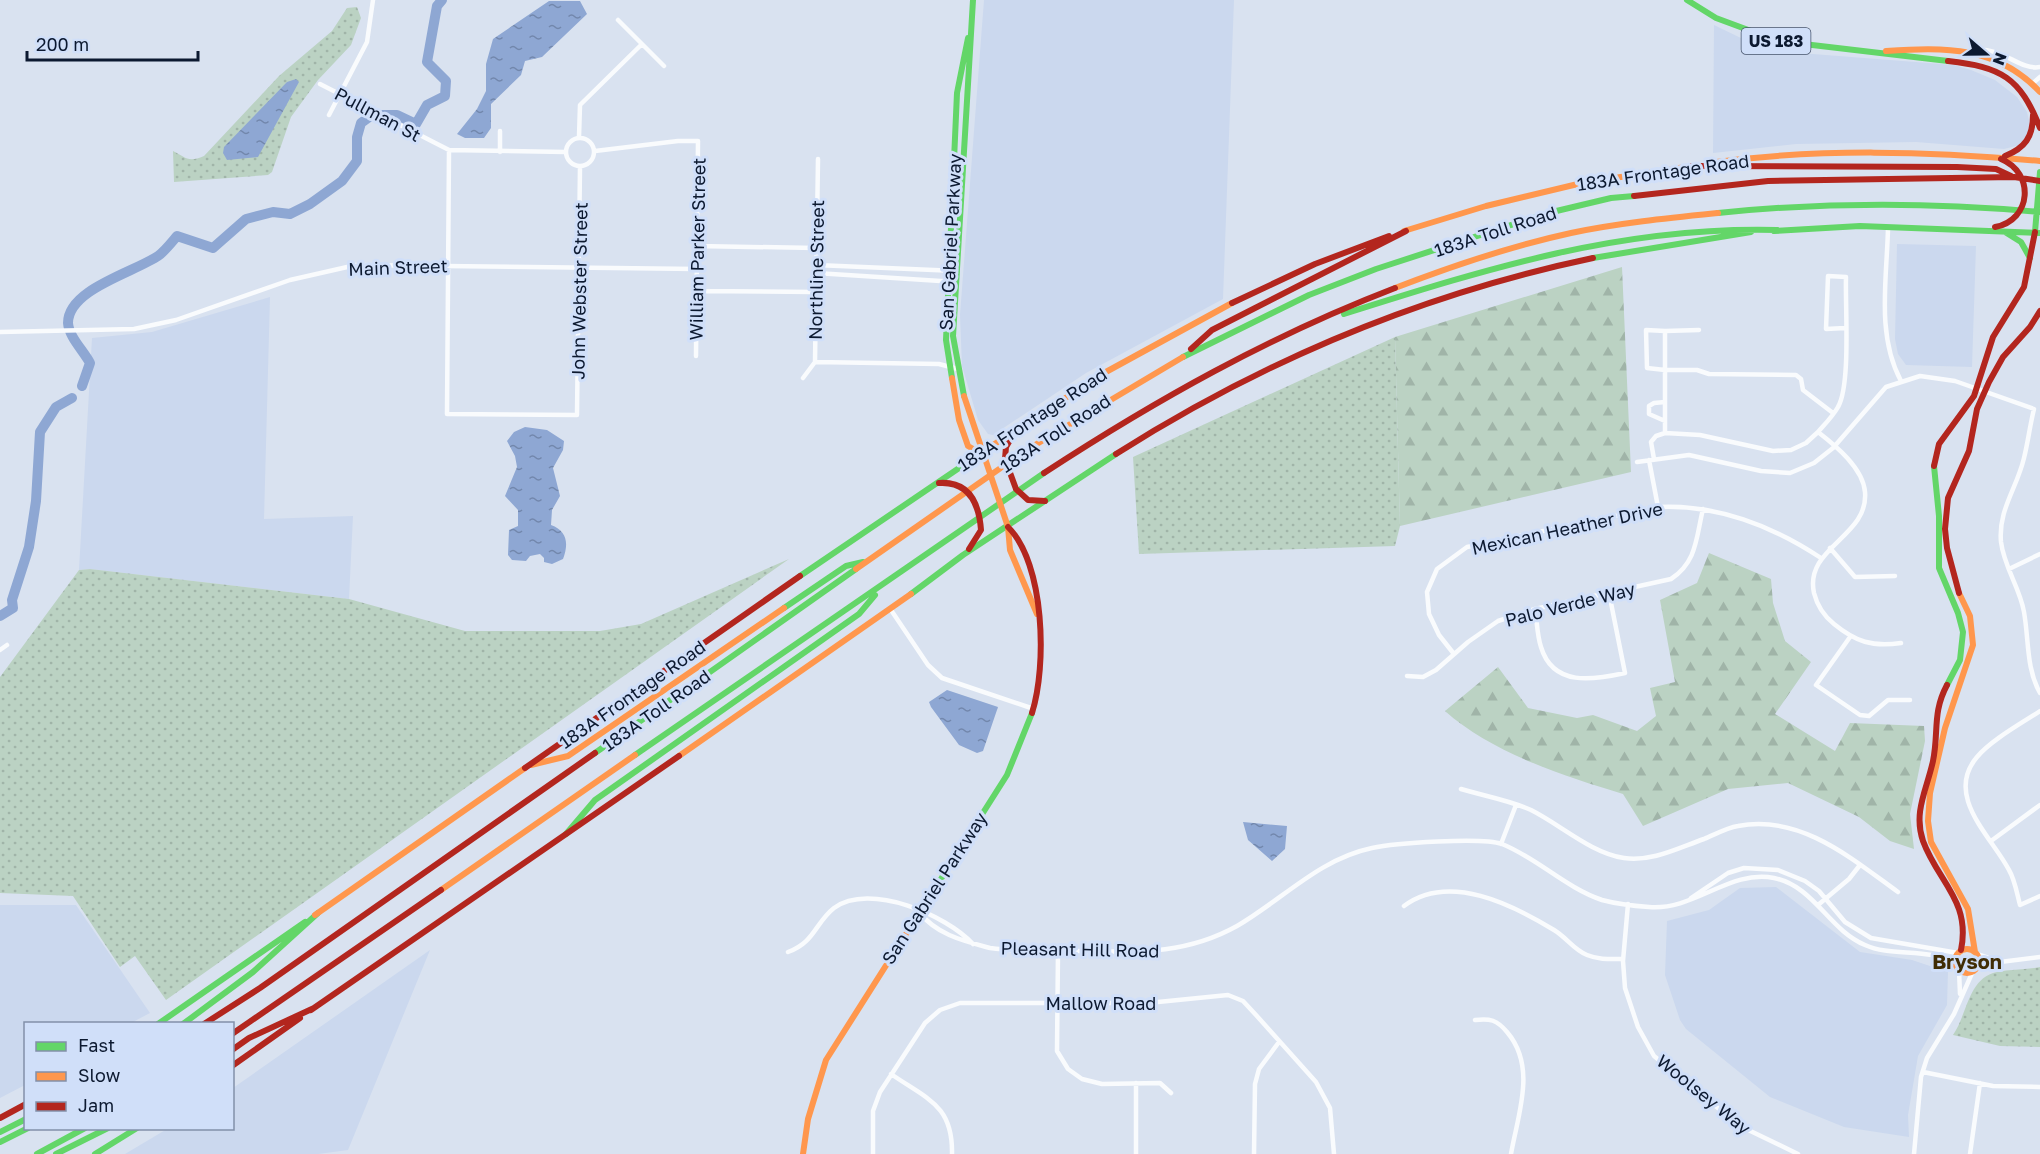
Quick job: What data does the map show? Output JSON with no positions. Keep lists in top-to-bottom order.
{
  "streets": {
    "main road": [
      "US 183",
      "183A Frontage Road",
      "183A Toll Road",
      "San Gabriel Parkway"
    ],
    "street": [
      "Pullman St",
      "William Parker Street",
      "Main Street",
      "Northline Street",
      "John Webster Street",
      "Mexican Heather Drive",
      "Palo Verde Way",
      "Pleasant Hill Road",
      "Mallow Road",
      "Woolsey Way"
    ]
  },
  "crossings": [
    ["Pullman St", "William Parker Street"],
    ["Pullman St", "John Webster Street"],
    ["183A Frontage Road", "San Gabriel Parkway"],
    ["San Gabriel Parkway", "Pleasant Hill Road"],
    ["William Parker Street", "Main Street"],
    ["William Parker Street", "John Webster Street"],
    ["Main Street", "John Webster Street"],
    ["Mexican Heather Drive", "Palo Verde Way"],
    ["Pleasant Hill Road", "Woolsey Way"]
  ],
  "districts": ["Bryson"],
  "legend": ["Fast", "Slow", "Jam"],
  "scale_bar": "200 m",
  "north": "right"
}
